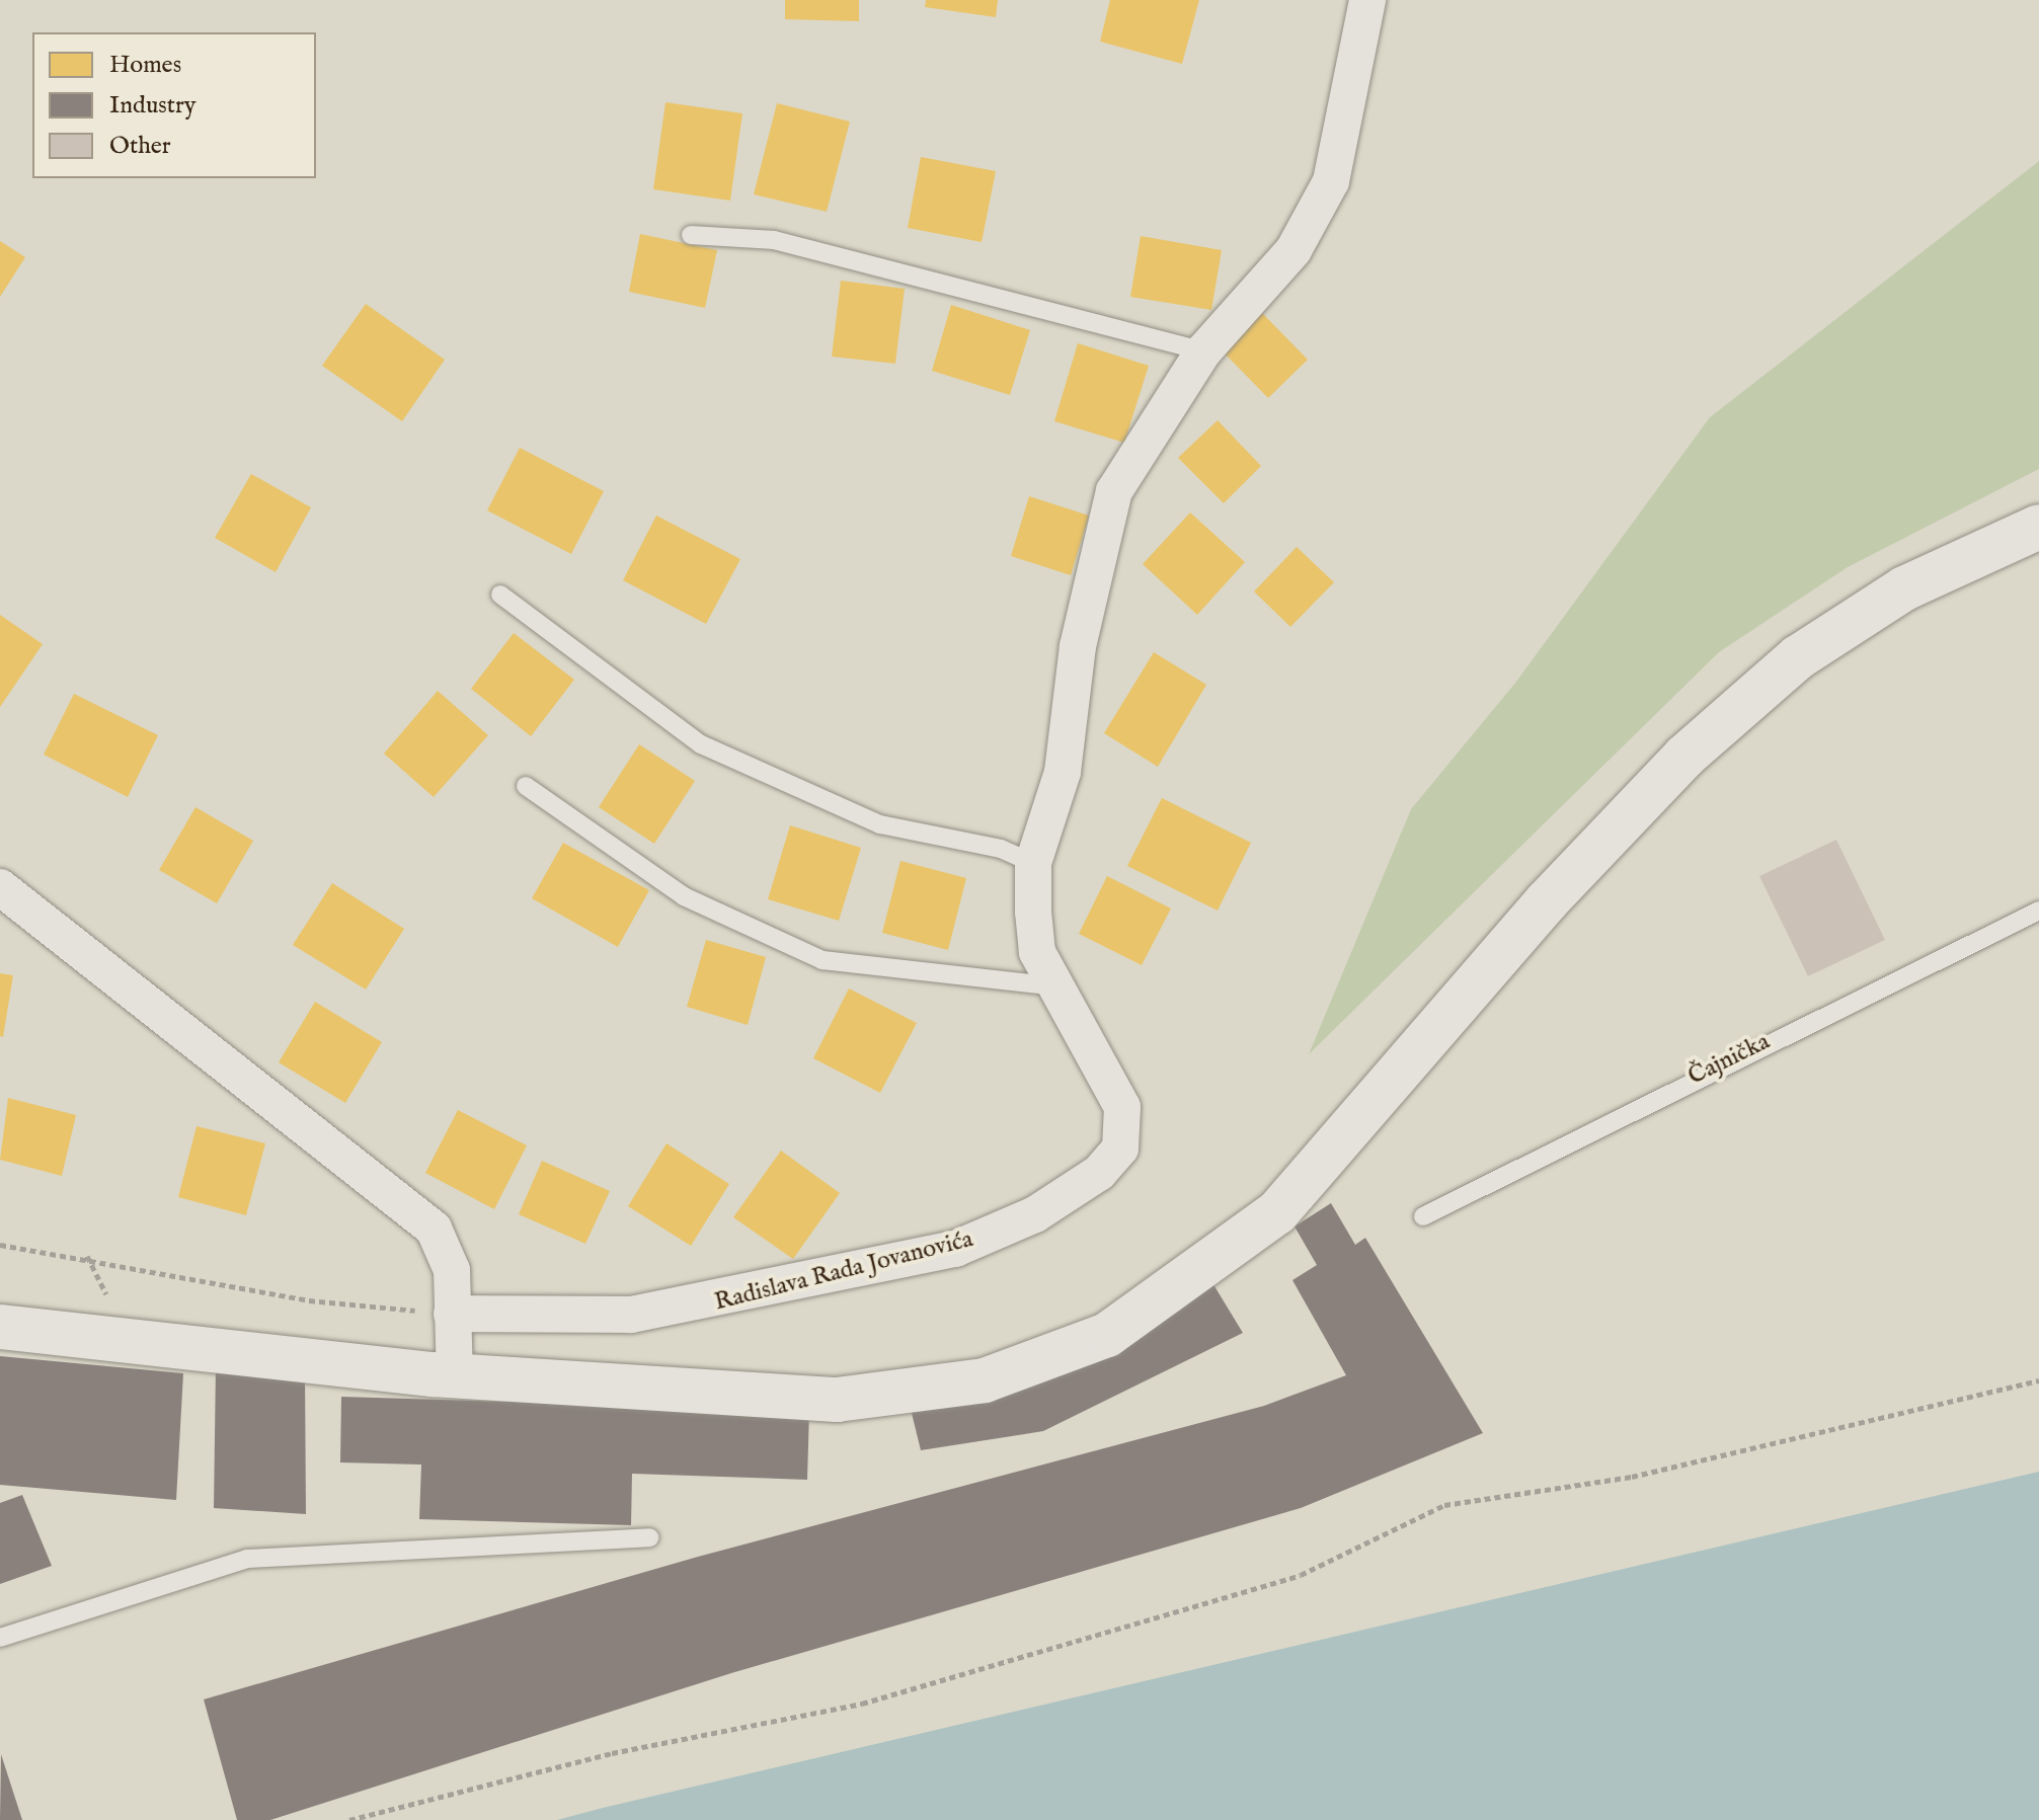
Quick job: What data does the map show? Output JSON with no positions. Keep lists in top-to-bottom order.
{
  "streets": {
    "street": ["Radislava Rada Jovanovića"],
    "lane": ["Čajnička"]
  },
  "legend": ["Homes", "Industry", "Other"]
}
